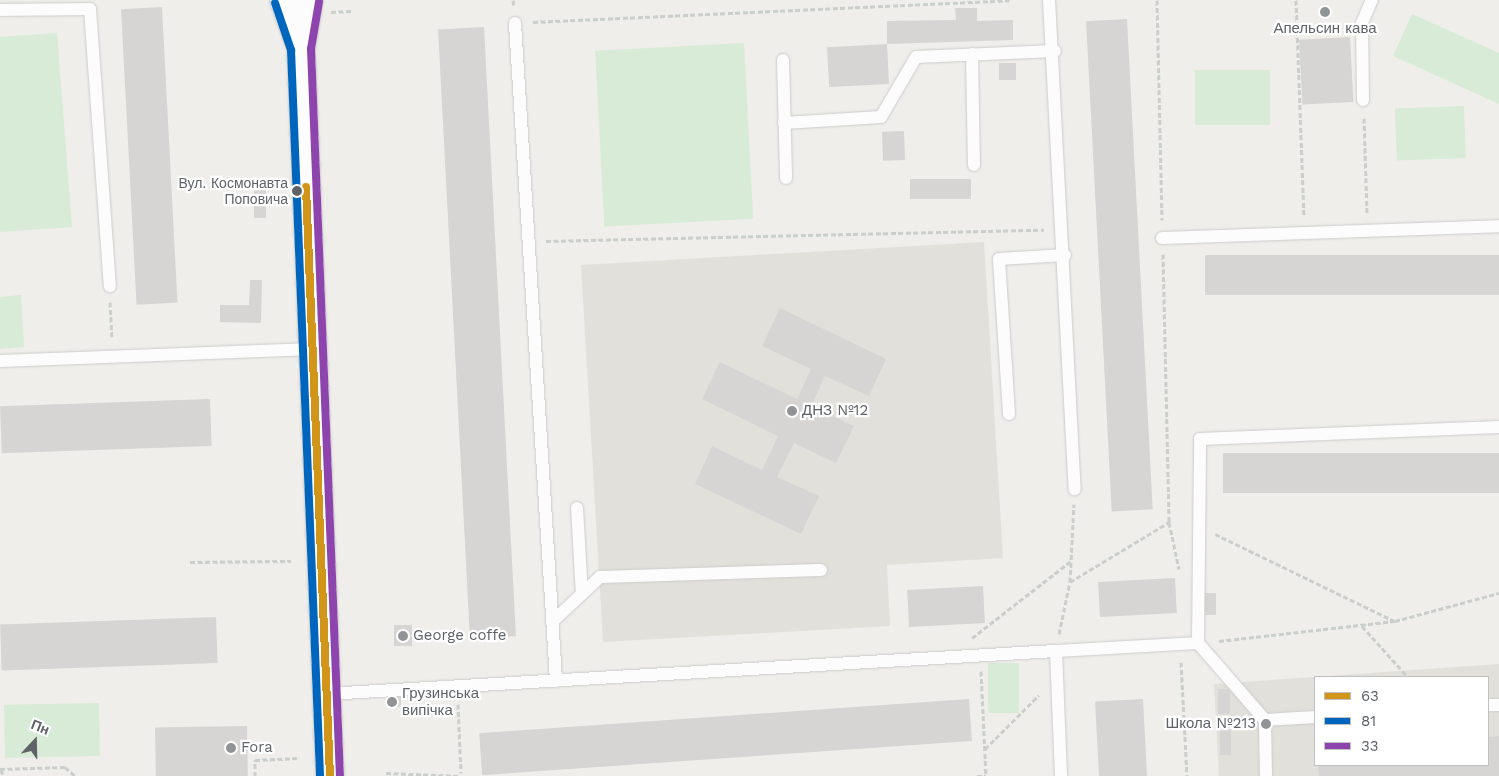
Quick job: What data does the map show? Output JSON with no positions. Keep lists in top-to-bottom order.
{
  "places": [
    "Апельсин кава",
    "Вул. Космонавта Поповича",
    "ДНЗ №12",
    "George coffe",
    "Грузинська випічка",
    "Школа №213",
    "Fora"
  ],
  "lines": ["transit line 33", "transit line 81", "transit line 63"],
  "legend": ["63", "81", "33"],
  "north": "top"
}
